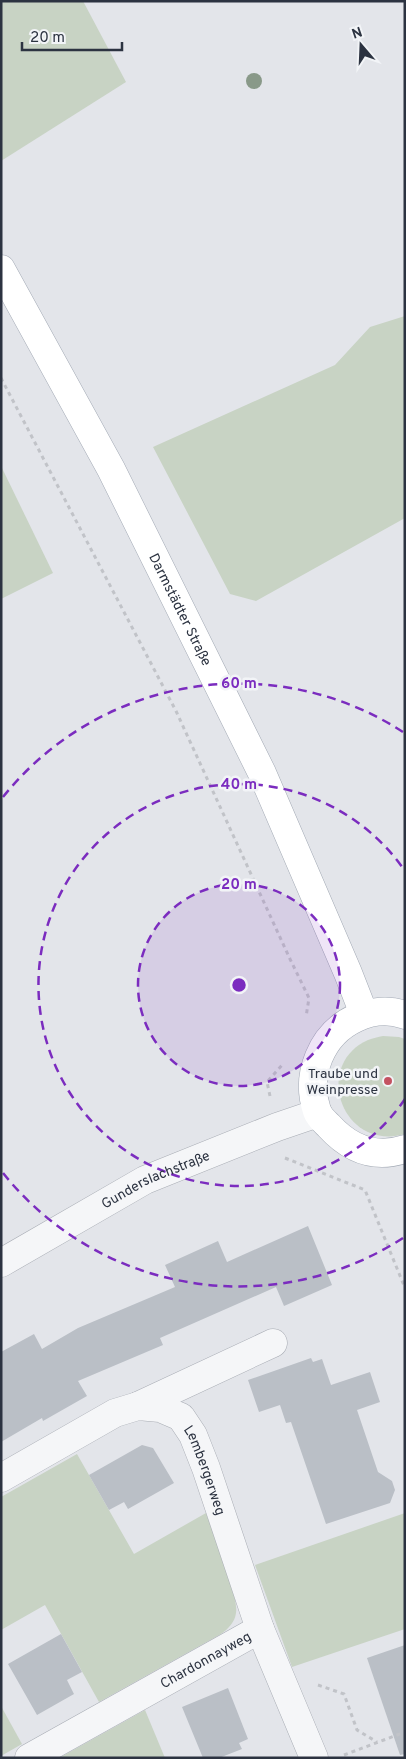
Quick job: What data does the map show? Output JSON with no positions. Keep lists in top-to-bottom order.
{
  "streets": {
    "main road": ["Darmstädter Straße"],
    "street": ["Gunderslachstraße", "Lembergerweg", "Chardonnayweg"]
  },
  "crossings": [
    ["Lembergerweg", "Chardonnayweg"]
  ],
  "places": ["Traube und Weinpresse"],
  "scale_bar": "20 m",
  "north": "top",
  "rings": ["60 m", "40 m", "20 m"]
}
